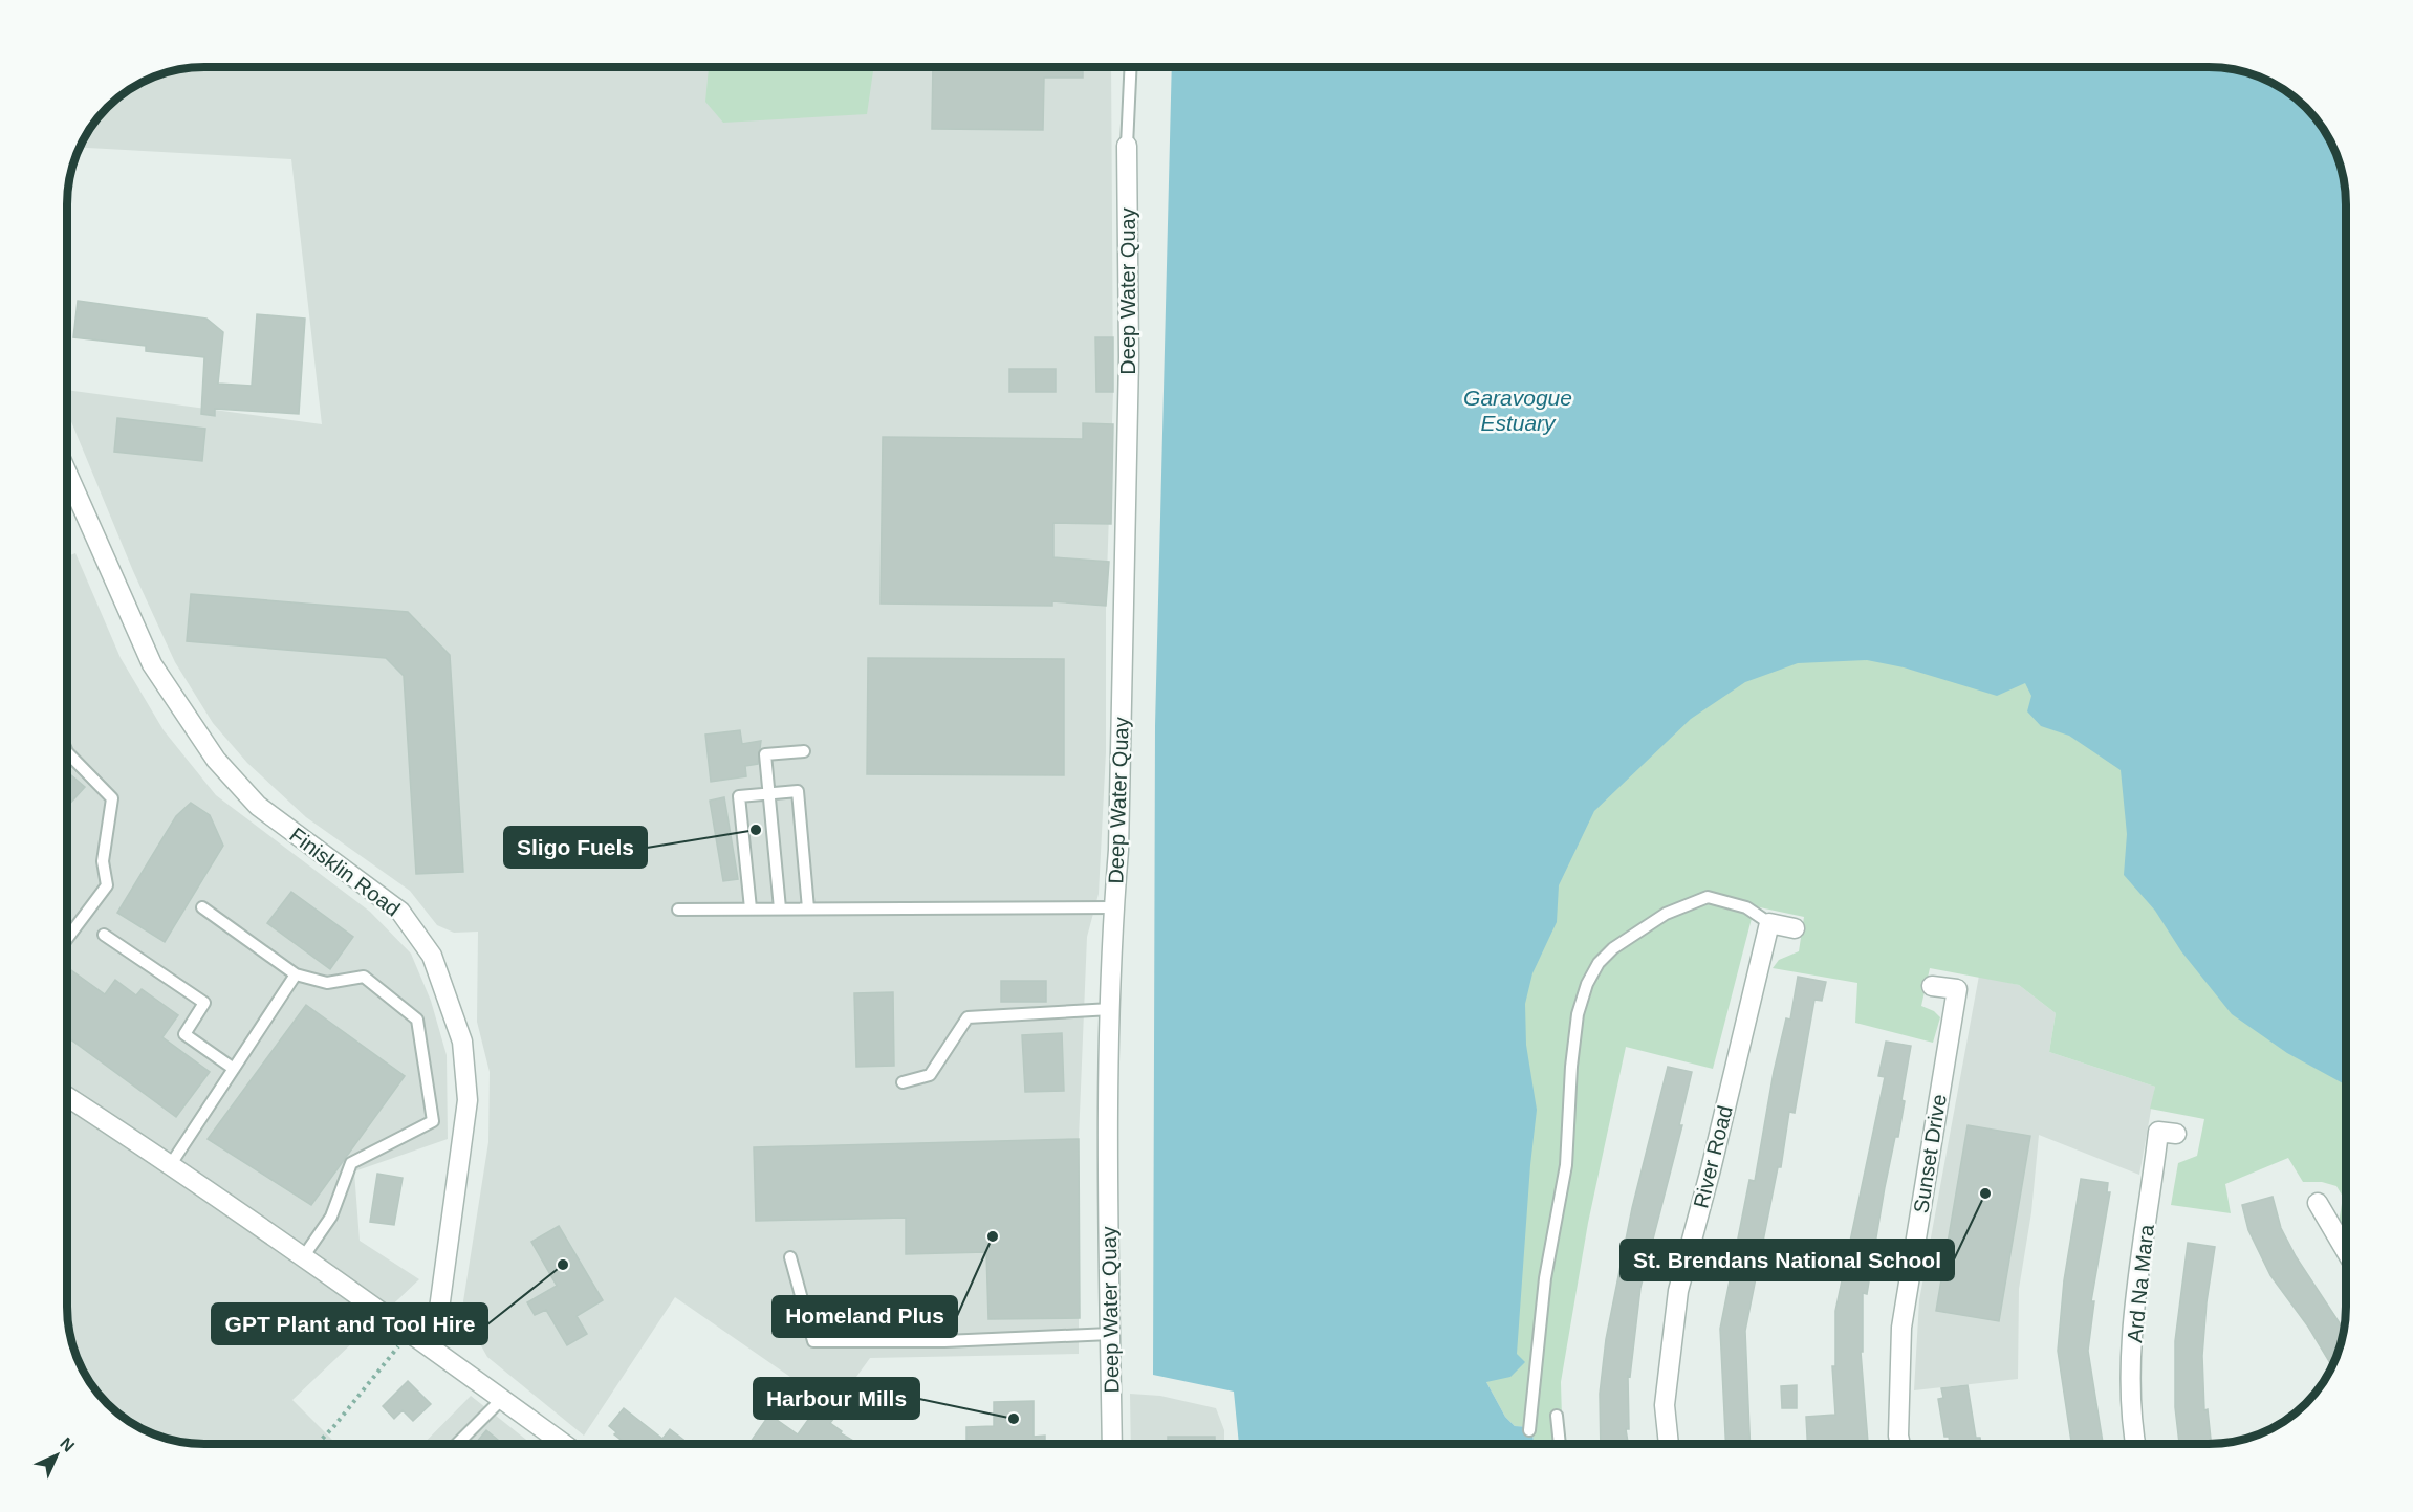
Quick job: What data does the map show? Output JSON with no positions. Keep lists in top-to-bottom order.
{
  "streets": {
    "street": [
      "Deep Water Quay",
      "Finisklin Road",
      "Sunset Drive",
      "River Road",
      "Ard Na Mara"
    ]
  },
  "water": ["Garavogue Estuary"],
  "places": [
    "Sligo Fuels",
    "St. Brendans National School",
    "Homeland Plus",
    "GPT Plant and Tool Hire",
    "Harbour Mills"
  ],
  "north": "top right"
}
